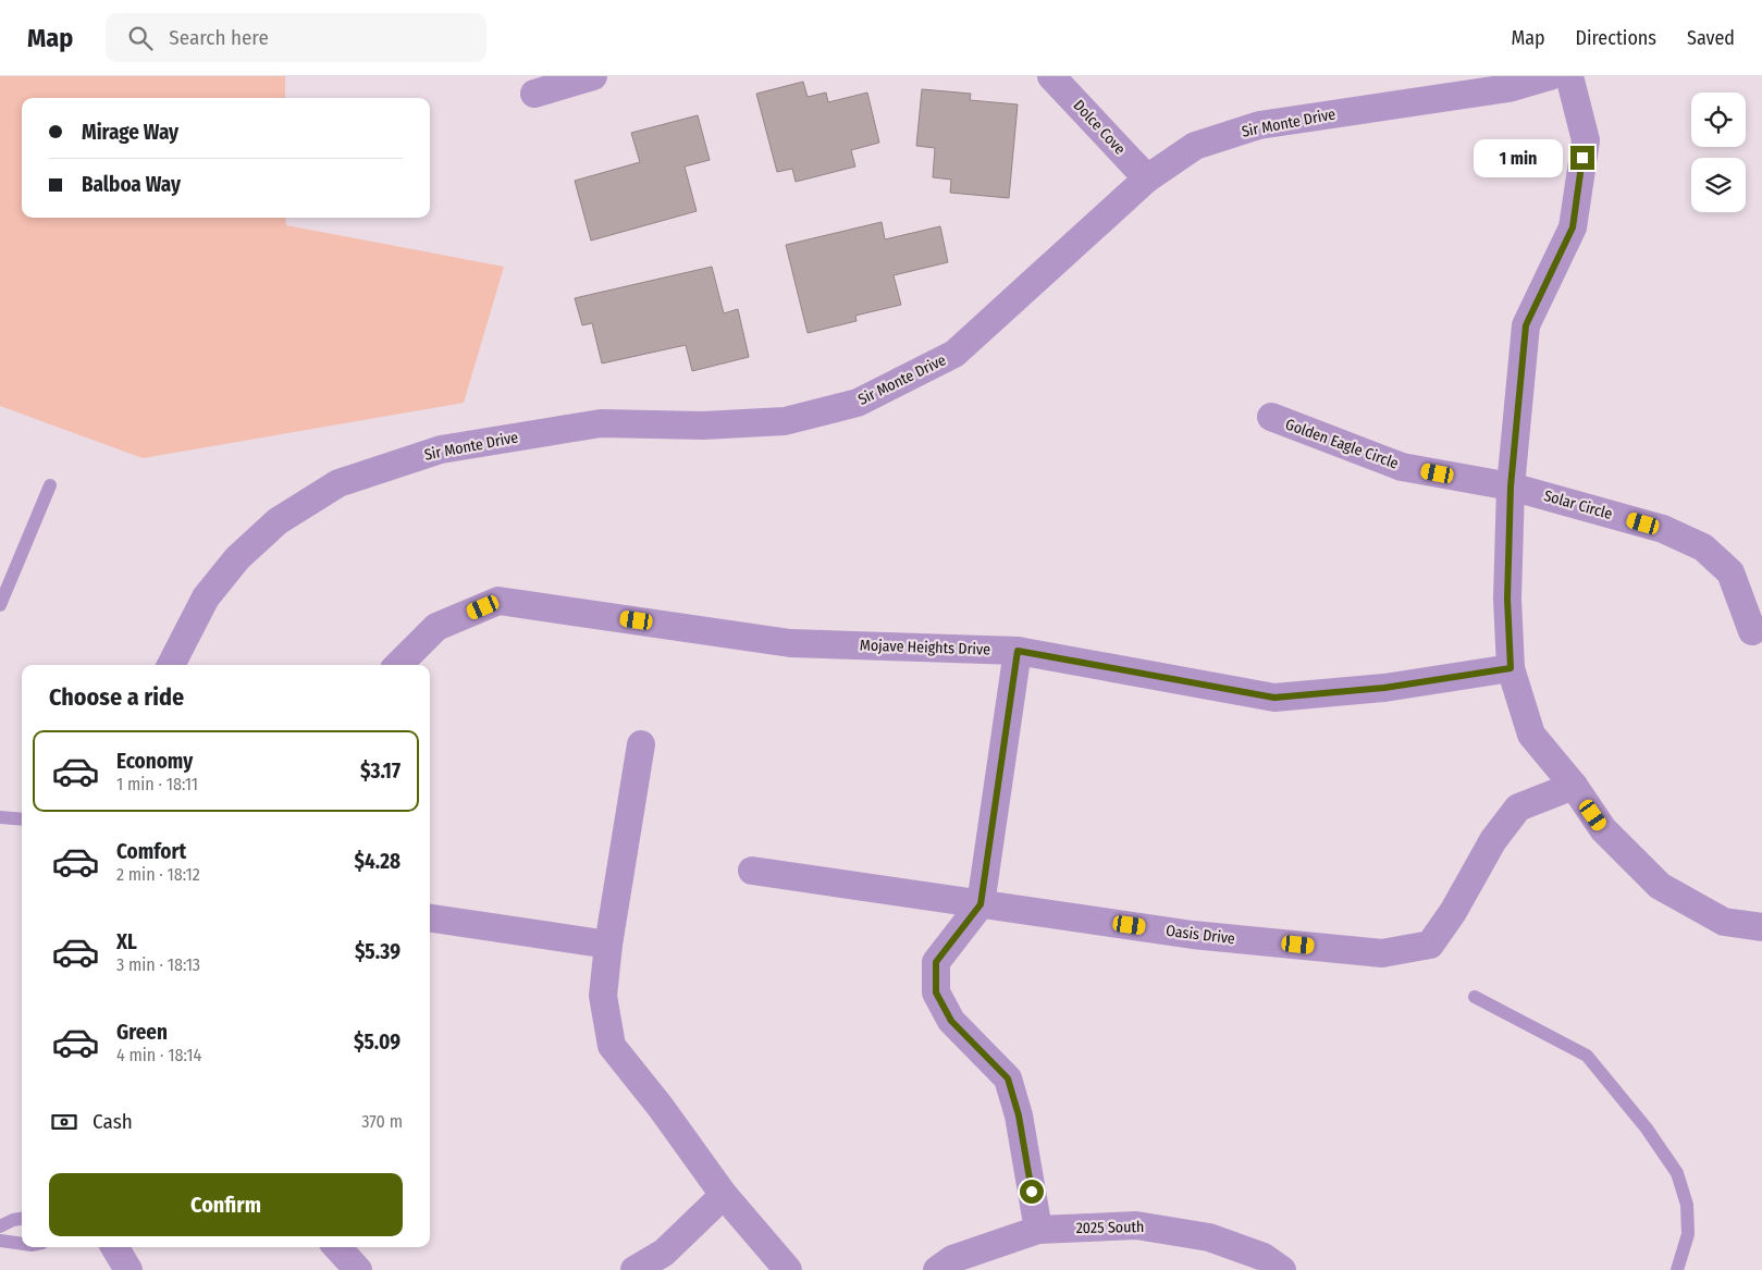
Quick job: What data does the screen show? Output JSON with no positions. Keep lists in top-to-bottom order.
{
  "streets": {
    "street": [
      "Sir Monte Drive",
      "Dolce Cove",
      "Golden Eagle Circle",
      "Solar Circle",
      "Mojave Heights Drive",
      "Oasis Drive",
      "2025 South"
    ]
  },
  "crossings": [
    ["Sir Monte Drive", "Dolce Cove"],
    ["Golden Eagle Circle", "Solar Circle"]
  ],
  "page": {
    "header": "Map",
    "search": "Search here",
    "nav": ["Map", "Directions", "Saved"],
    "banner": ["Mirage Way", "Balboa Way"],
    "bubble": "1 min",
    "heading": "Choose a ride",
    "list": [
      {
        "name": "Economy",
        "note": "1 min · 18:11",
        "value": "$3.17"
      },
      {
        "name": "Comfort",
        "note": "2 min · 18:12",
        "value": "$4.28"
      },
      {
        "name": "XL",
        "note": "3 min · 18:13",
        "value": "$5.39"
      },
      {
        "name": "Green",
        "note": "4 min · 18:14",
        "value": "$5.09"
      }
    ],
    "pay": ["Cash", "370 m"],
    "buttons": "Confirm"
  }
}
